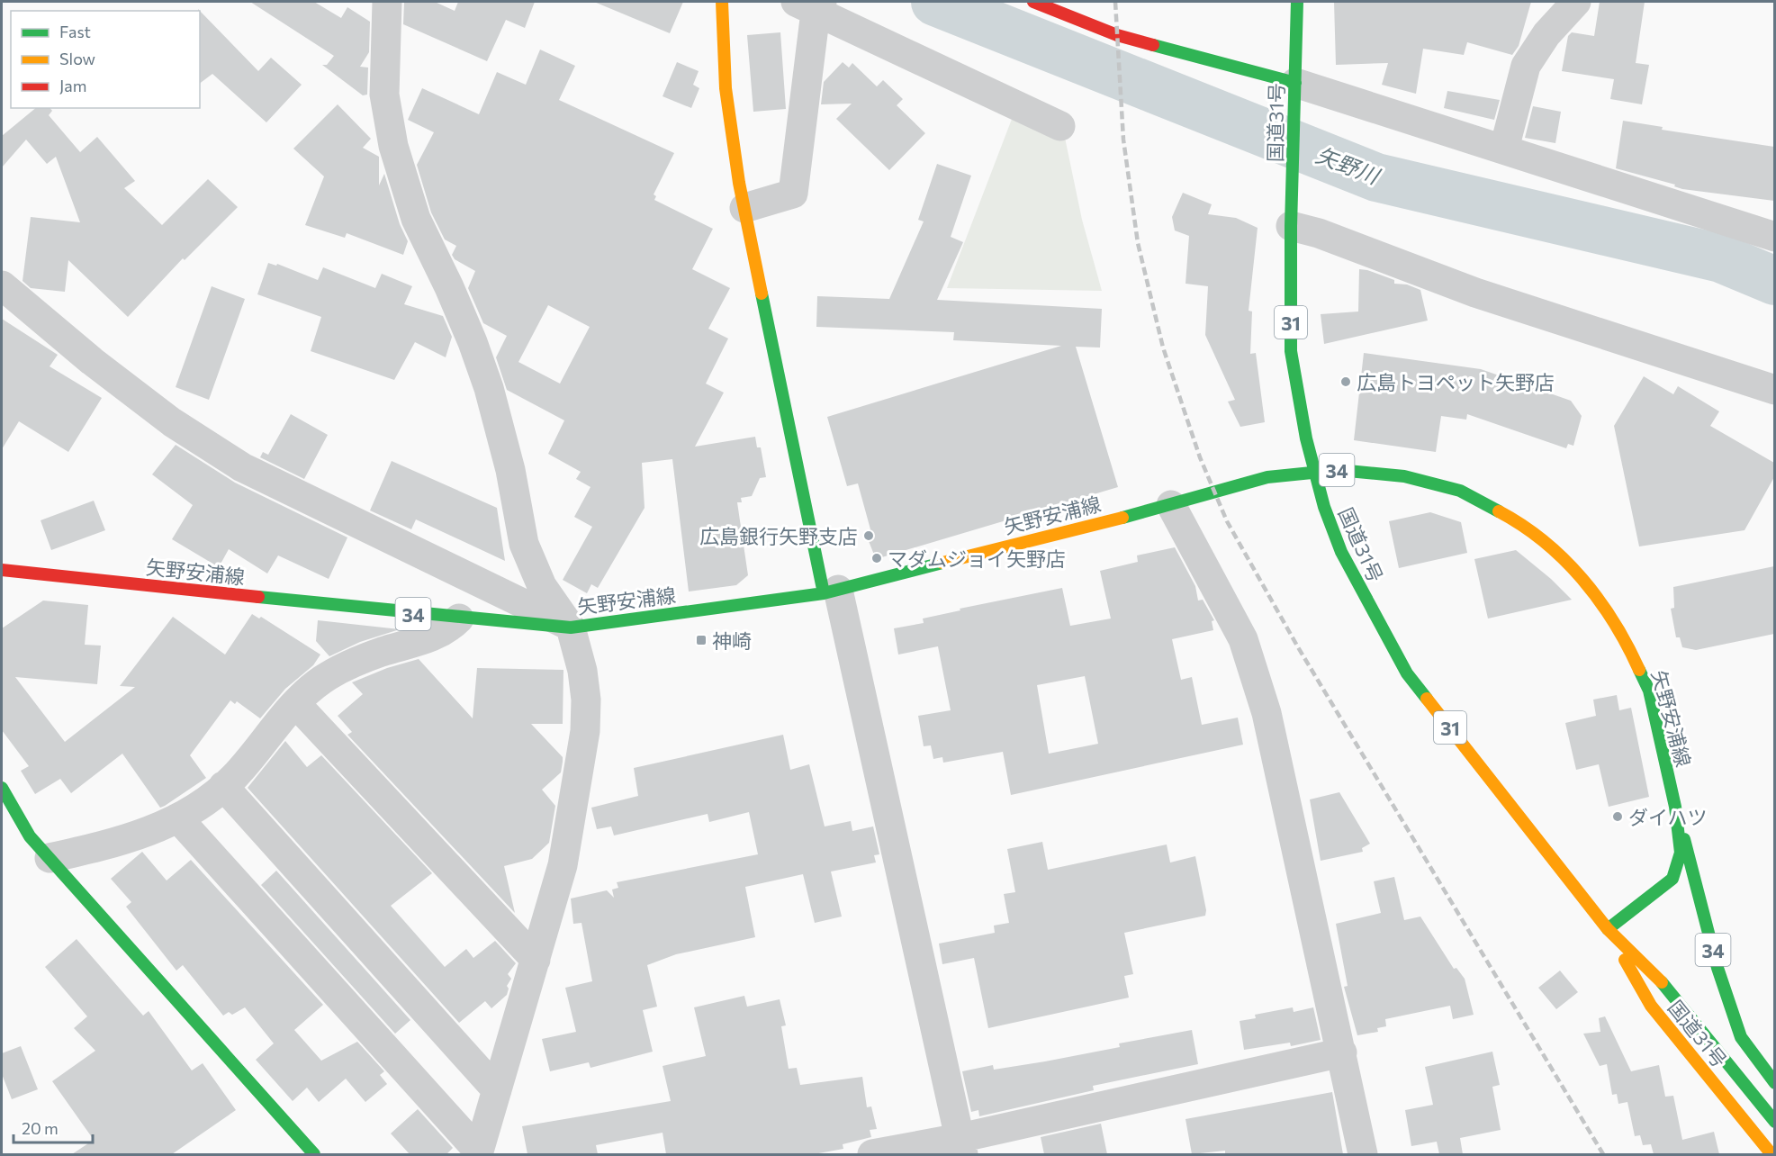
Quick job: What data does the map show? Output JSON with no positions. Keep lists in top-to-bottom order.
{
  "streets": {
    "main road": [
      "国道31号",
      "31",
      "34",
      "矢野安浦線"
    ]
  },
  "crossings": [
    ["国道31号", "矢野安浦線"],
    ["34", "矢野安浦線"]
  ],
  "water": ["矢野川"],
  "places": {
    "other": [
      "広島トヨペット矢野店",
      "広島銀行矢野支店",
      "マダムジョイ矢野店",
      "ダイハツ"
    ],
    "transit": ["神崎"]
  },
  "legend": ["Fast", "Slow", "Jam"],
  "scale_bar": "20 m"
}
